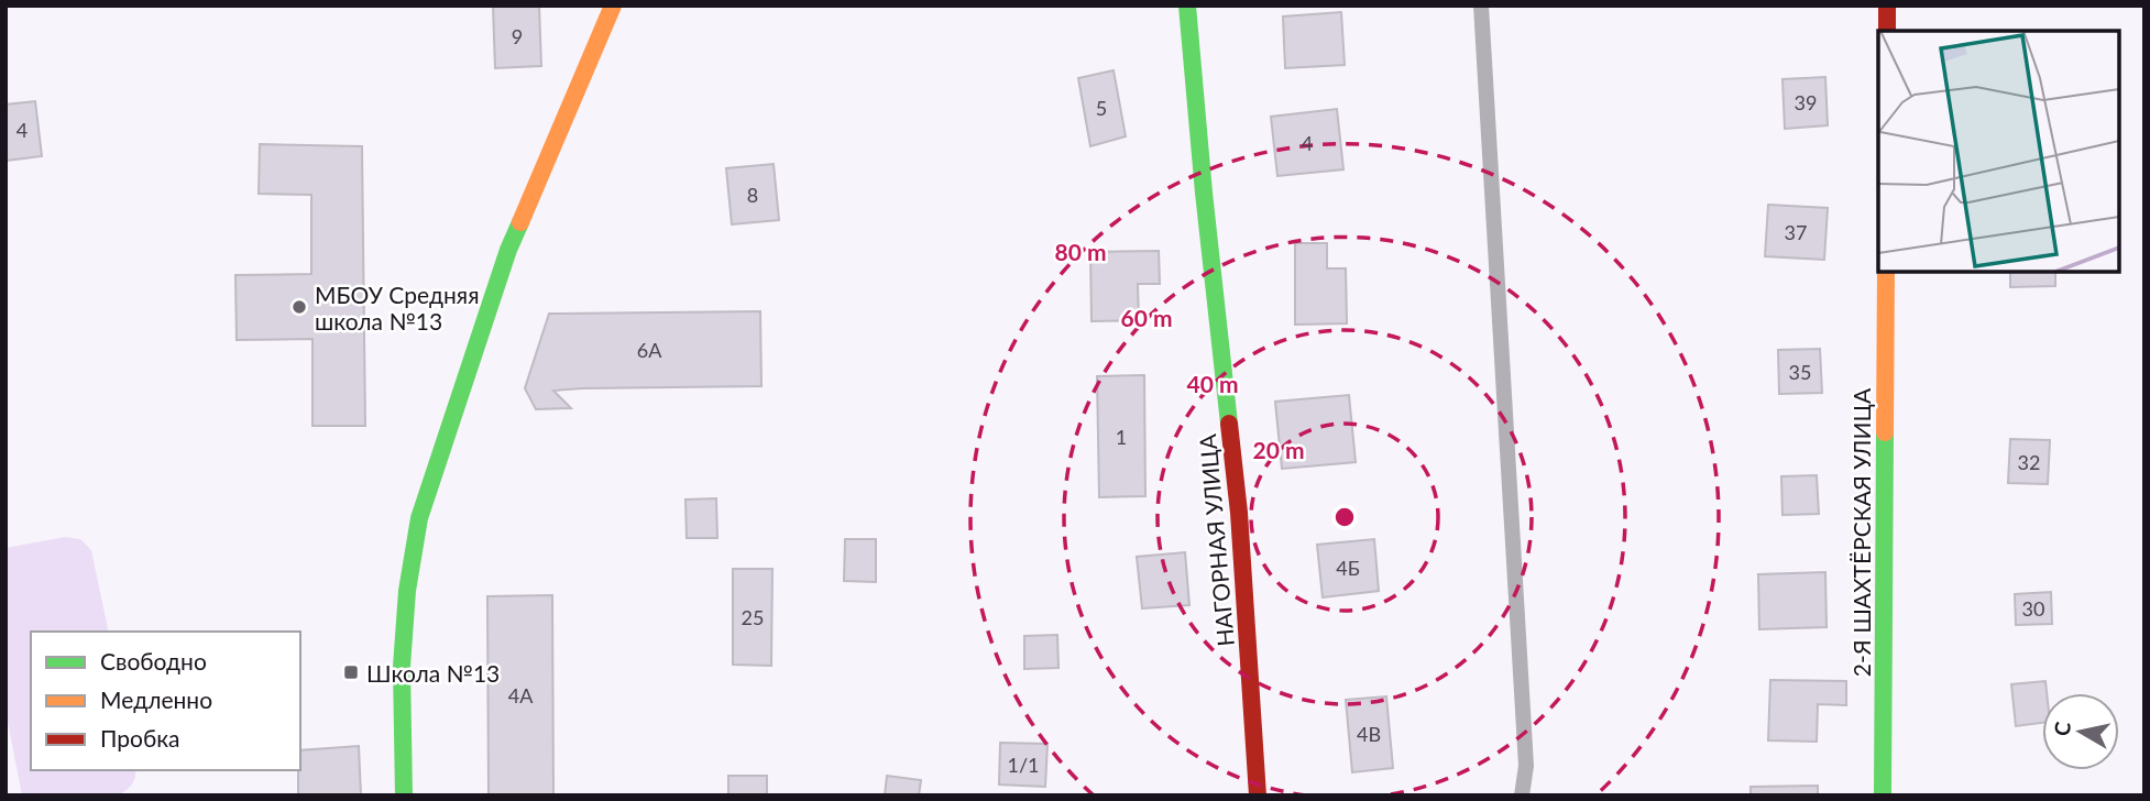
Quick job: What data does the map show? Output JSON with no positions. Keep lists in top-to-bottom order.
{
  "streets": {
    "street": ["2-Я ШАХТЁРСКАЯ УЛИЦА", "НАГОРНАЯ УЛИЦА"]
  },
  "places": {
    "other": ["МБОУ Средняя школа №13"],
    "transit": ["Школа №13"]
  },
  "house_numbers": [
    "9",
    "39",
    "5",
    "4",
    "4",
    "8",
    "37",
    "6А",
    "35",
    "1",
    "32",
    "4Б",
    "30",
    "25",
    "4А",
    "4В",
    "1/1"
  ],
  "legend": ["Свободно", "Медленно", "Пробка"],
  "north": "left",
  "rings": [
    "80 m",
    "60 m",
    "40 m",
    "20 m"
  ]
}
